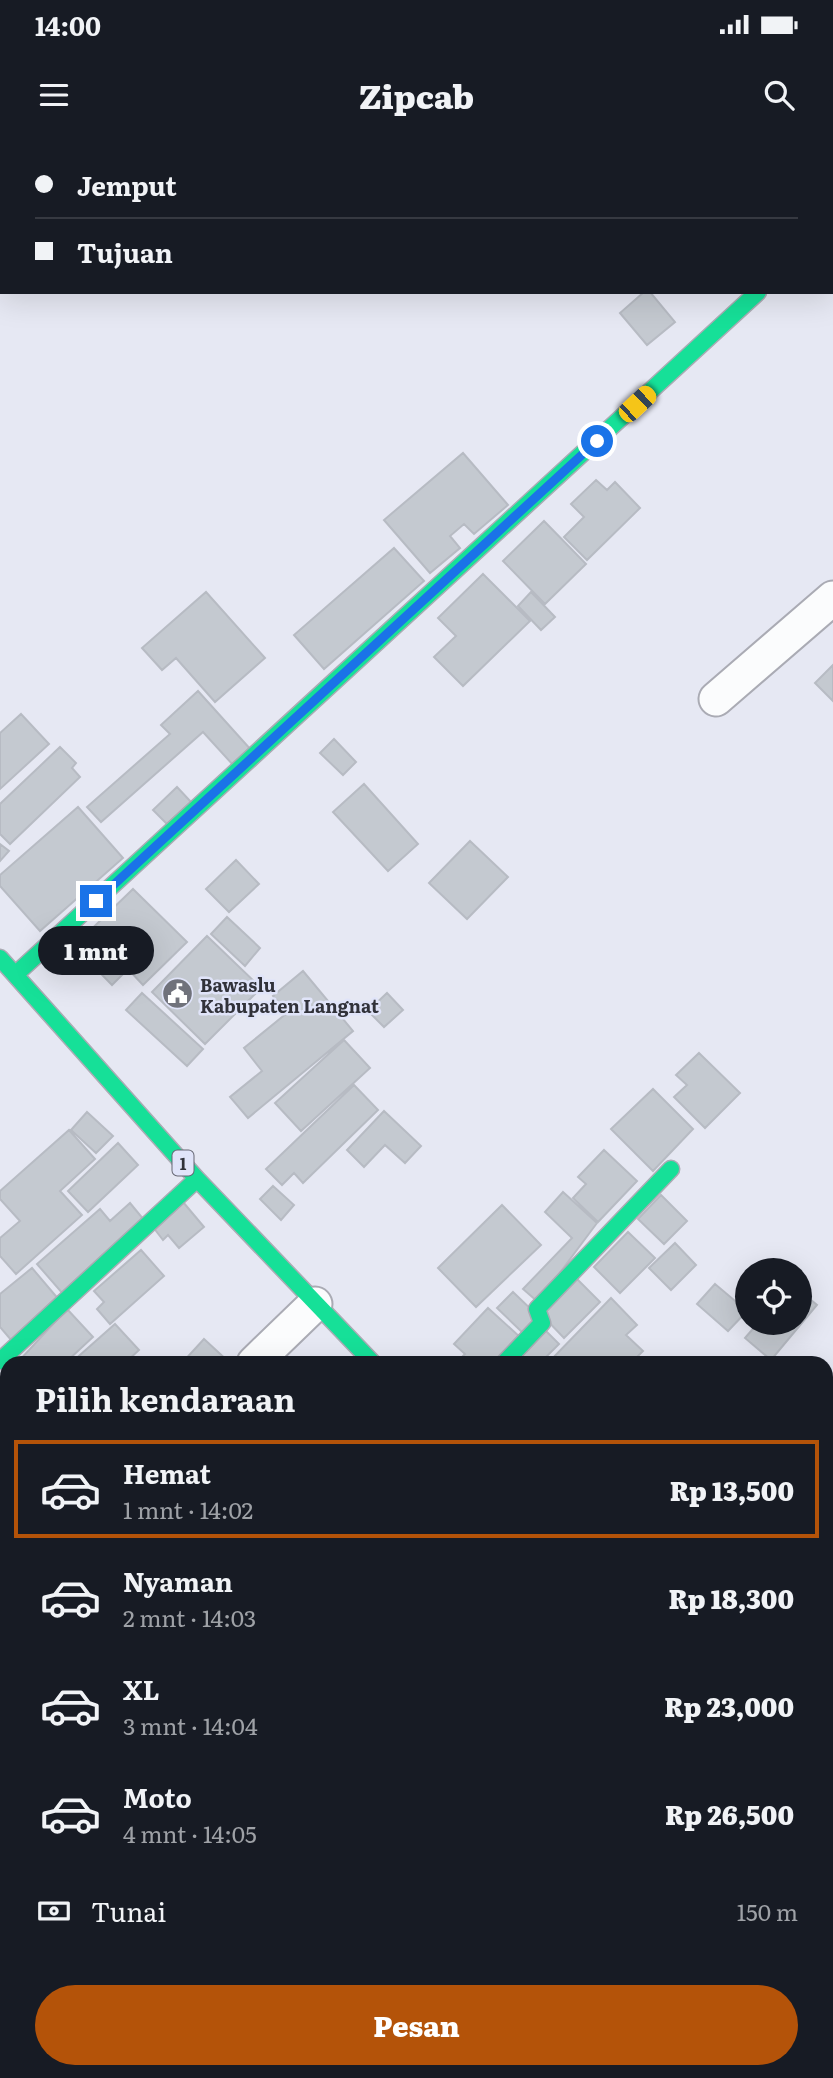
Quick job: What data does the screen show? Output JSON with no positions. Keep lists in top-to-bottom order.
{
  "streets": {
    "main road": ["1"]
  },
  "places": {
    "public building": ["Bawaslu Kabupaten Langnat"]
  },
  "page": {
    "status": "14:00",
    "header": "Zipcab",
    "banner": ["Jemput", "Tujuan"],
    "bubble": "1 mnt",
    "heading": "Pilih kendaraan",
    "list": [
      {
        "name": "Hemat",
        "note": "1 mnt · 14:02",
        "value": "Rp 13,500"
      },
      {
        "name": "Nyaman",
        "note": "2 mnt · 14:03",
        "value": "Rp 18,300"
      },
      {
        "name": "XL",
        "note": "3 mnt · 14:04",
        "value": "Rp 23,000"
      },
      {
        "name": "Moto",
        "note": "4 mnt · 14:05",
        "value": "Rp 26,500"
      }
    ],
    "pay": ["Tunai", "150 m"],
    "buttons": "Pesan"
  }
}
